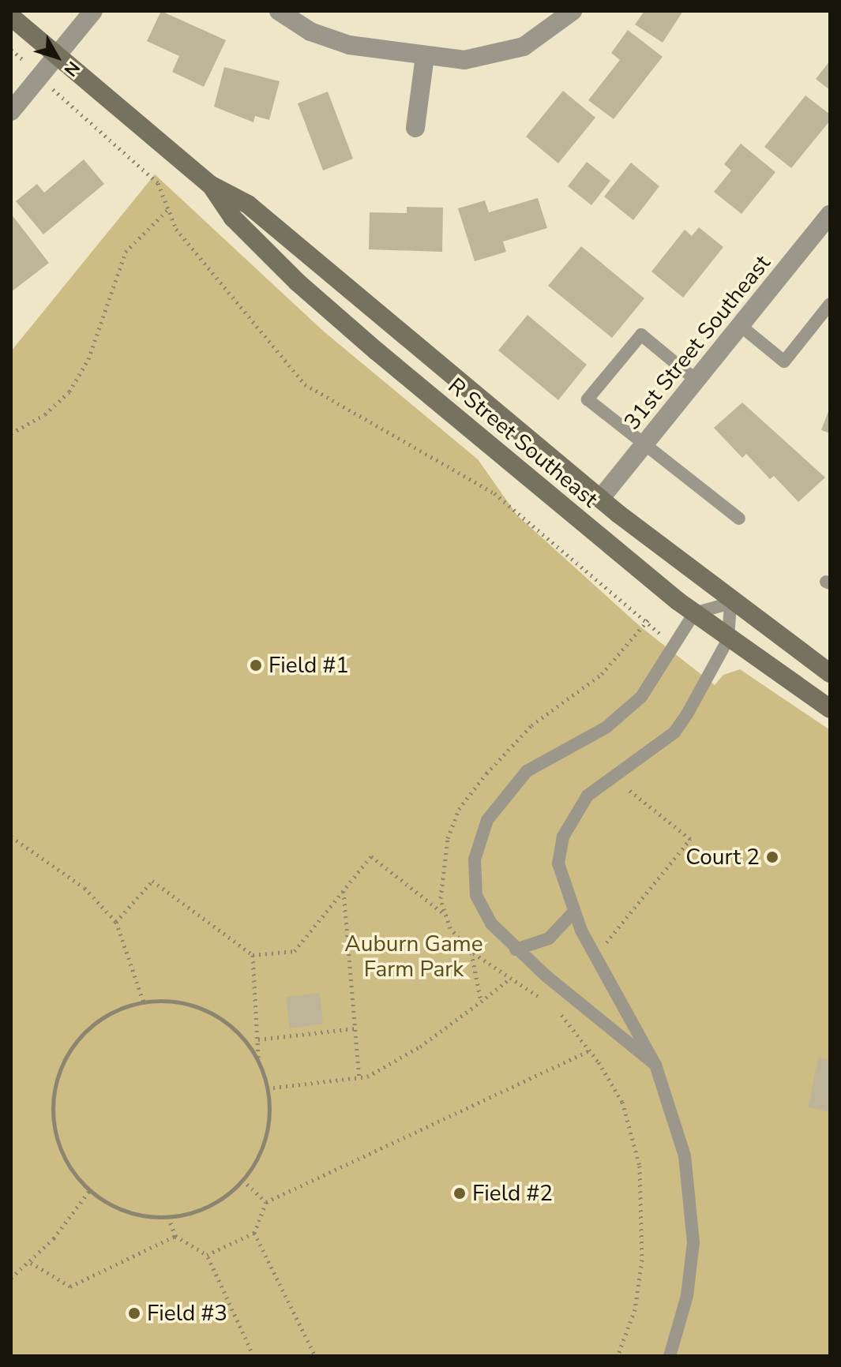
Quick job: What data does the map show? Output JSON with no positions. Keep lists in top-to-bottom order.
{
  "streets": {
    "street": ["31st Street Southeast", "R Street Southeast"]
  },
  "crossings": [
    ["31st Street Southeast", "R Street Southeast"]
  ],
  "parks": ["Auburn Game Farm Park"],
  "places": [
    "Field #1",
    "Court 2",
    "Field #2",
    "Field #3"
  ],
  "north": "bottom right"
}
